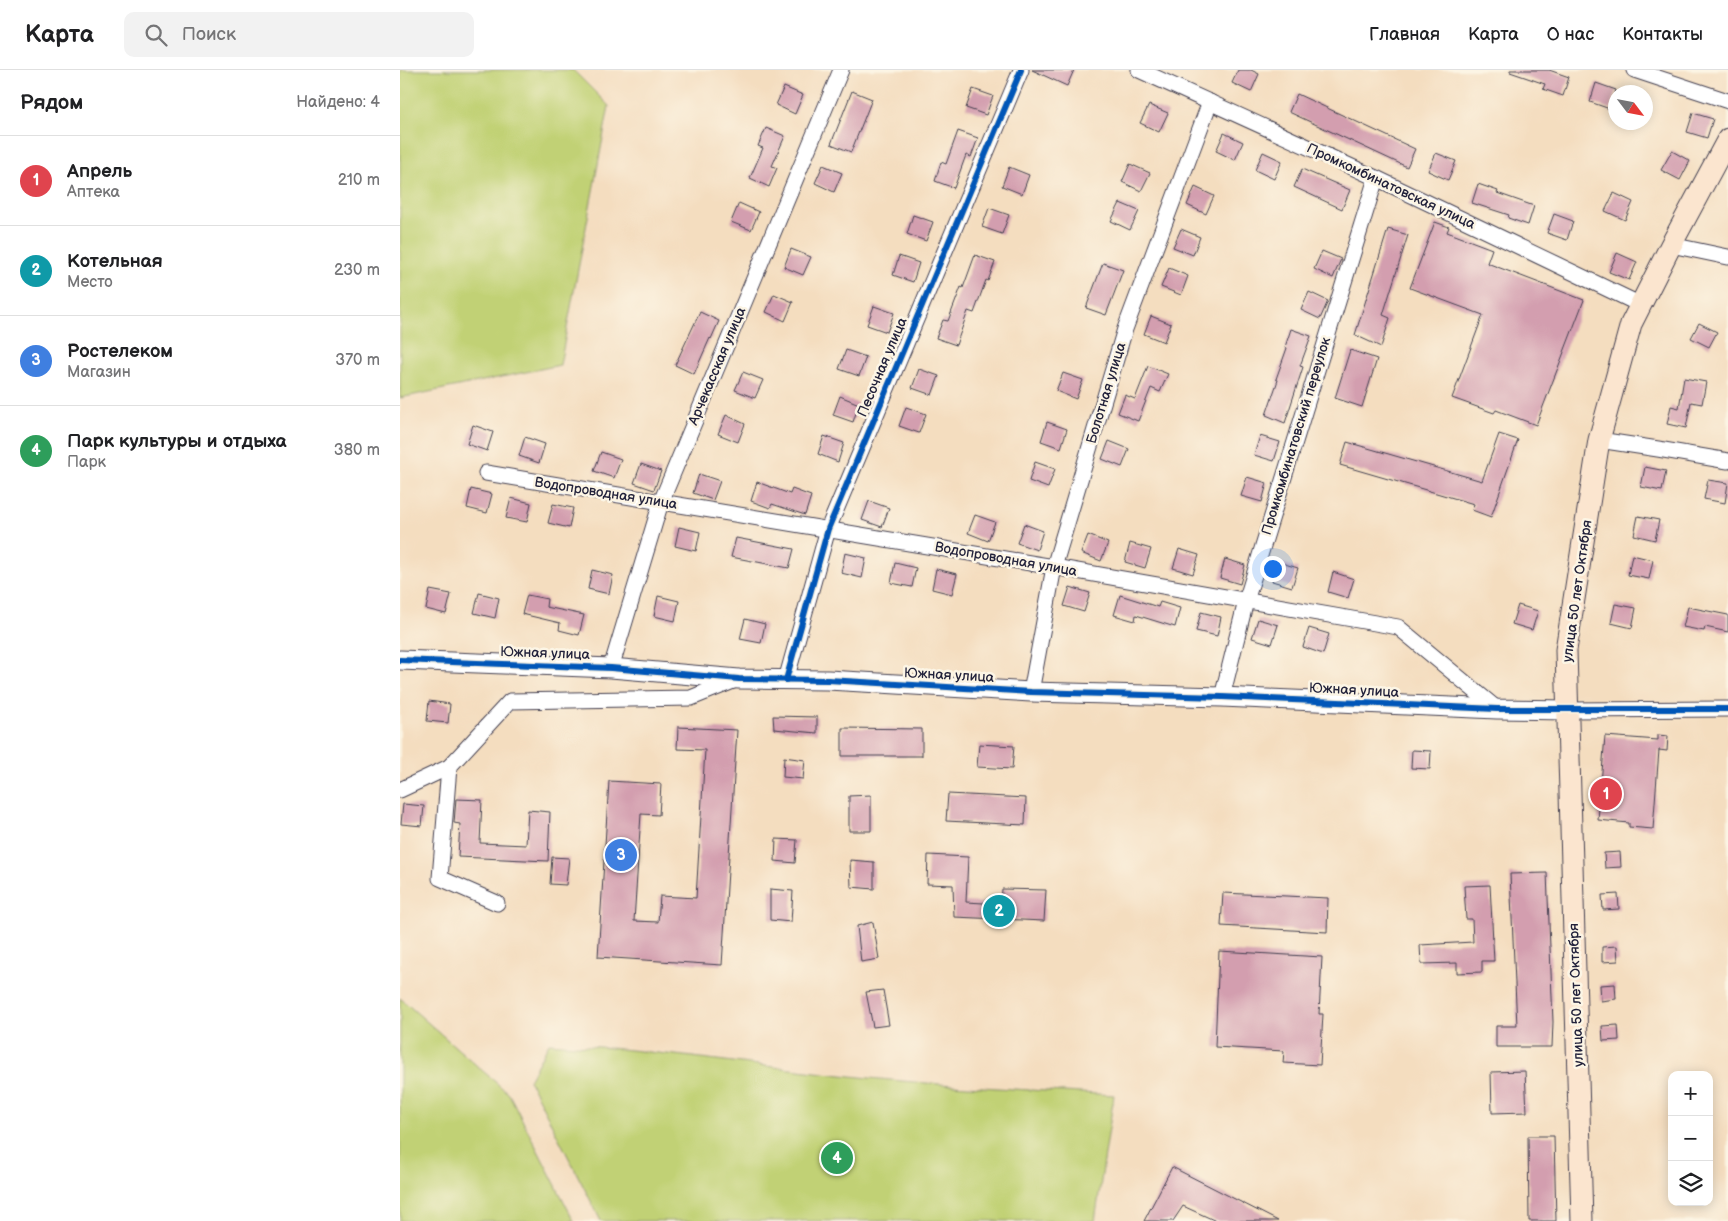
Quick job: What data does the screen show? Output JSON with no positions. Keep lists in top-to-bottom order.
{
  "streets": {
    "main road": ["улица 50 лет Октября"],
    "street": [
      "Промкомбинатовская улица",
      "Арчекасская улица",
      "Песочная улица",
      "Болотная улица",
      "Промкомбинатовский переулок",
      "Водопроводная улица",
      "Южная улица"
    ]
  },
  "crossings": [
    ["Промкомбинатовская улица", "Болотная улица"],
    ["Промкомбинатовская улица", "Промкомбинатовский переулок"],
    ["Промкомбинатовская улица", "улица 50 лет Октября"],
    ["Арчекасская улица", "Водопроводная улица"],
    ["Арчекасская улица", "Южная улица"],
    ["Песочная улица", "Водопроводная улица"],
    ["Песочная улица", "Южная улица"],
    ["Болотная улица", "Водопроводная улица"],
    ["Болотная улица", "Южная улица"],
    ["Промкомбинатовский переулок", "Водопроводная улица"],
    ["Промкомбинатовский переулок", "Южная улица"],
    ["Водопроводная улица", "Южная улица"],
    ["улица 50 лет Октября", "Южная улица"]
  ],
  "north": "bottom right",
  "page": {
    "header": "Карта",
    "search": "Поиск",
    "nav": [
      "Главная",
      "Карта",
      "О нас",
      "Контакты"
    ],
    "heading": ["Рядом", "Найдено: 4"],
    "list": [
      {
        "mark": "1",
        "name": "Апрель",
        "note": "Аптека",
        "value": "210 m"
      },
      {
        "mark": "2",
        "name": "Котельная",
        "note": "Место",
        "value": "230 m"
      },
      {
        "mark": "3",
        "name": "Ростелеком",
        "note": "Магазин",
        "value": "370 m"
      },
      {
        "mark": "4",
        "name": "Парк культуры и отдыха",
        "note": "Парк",
        "value": "380 m"
      }
    ],
    "pins": [
      "1",
      "3",
      "2",
      "4"
    ],
    "map_buttons": ["+", "−"]
  }
}
